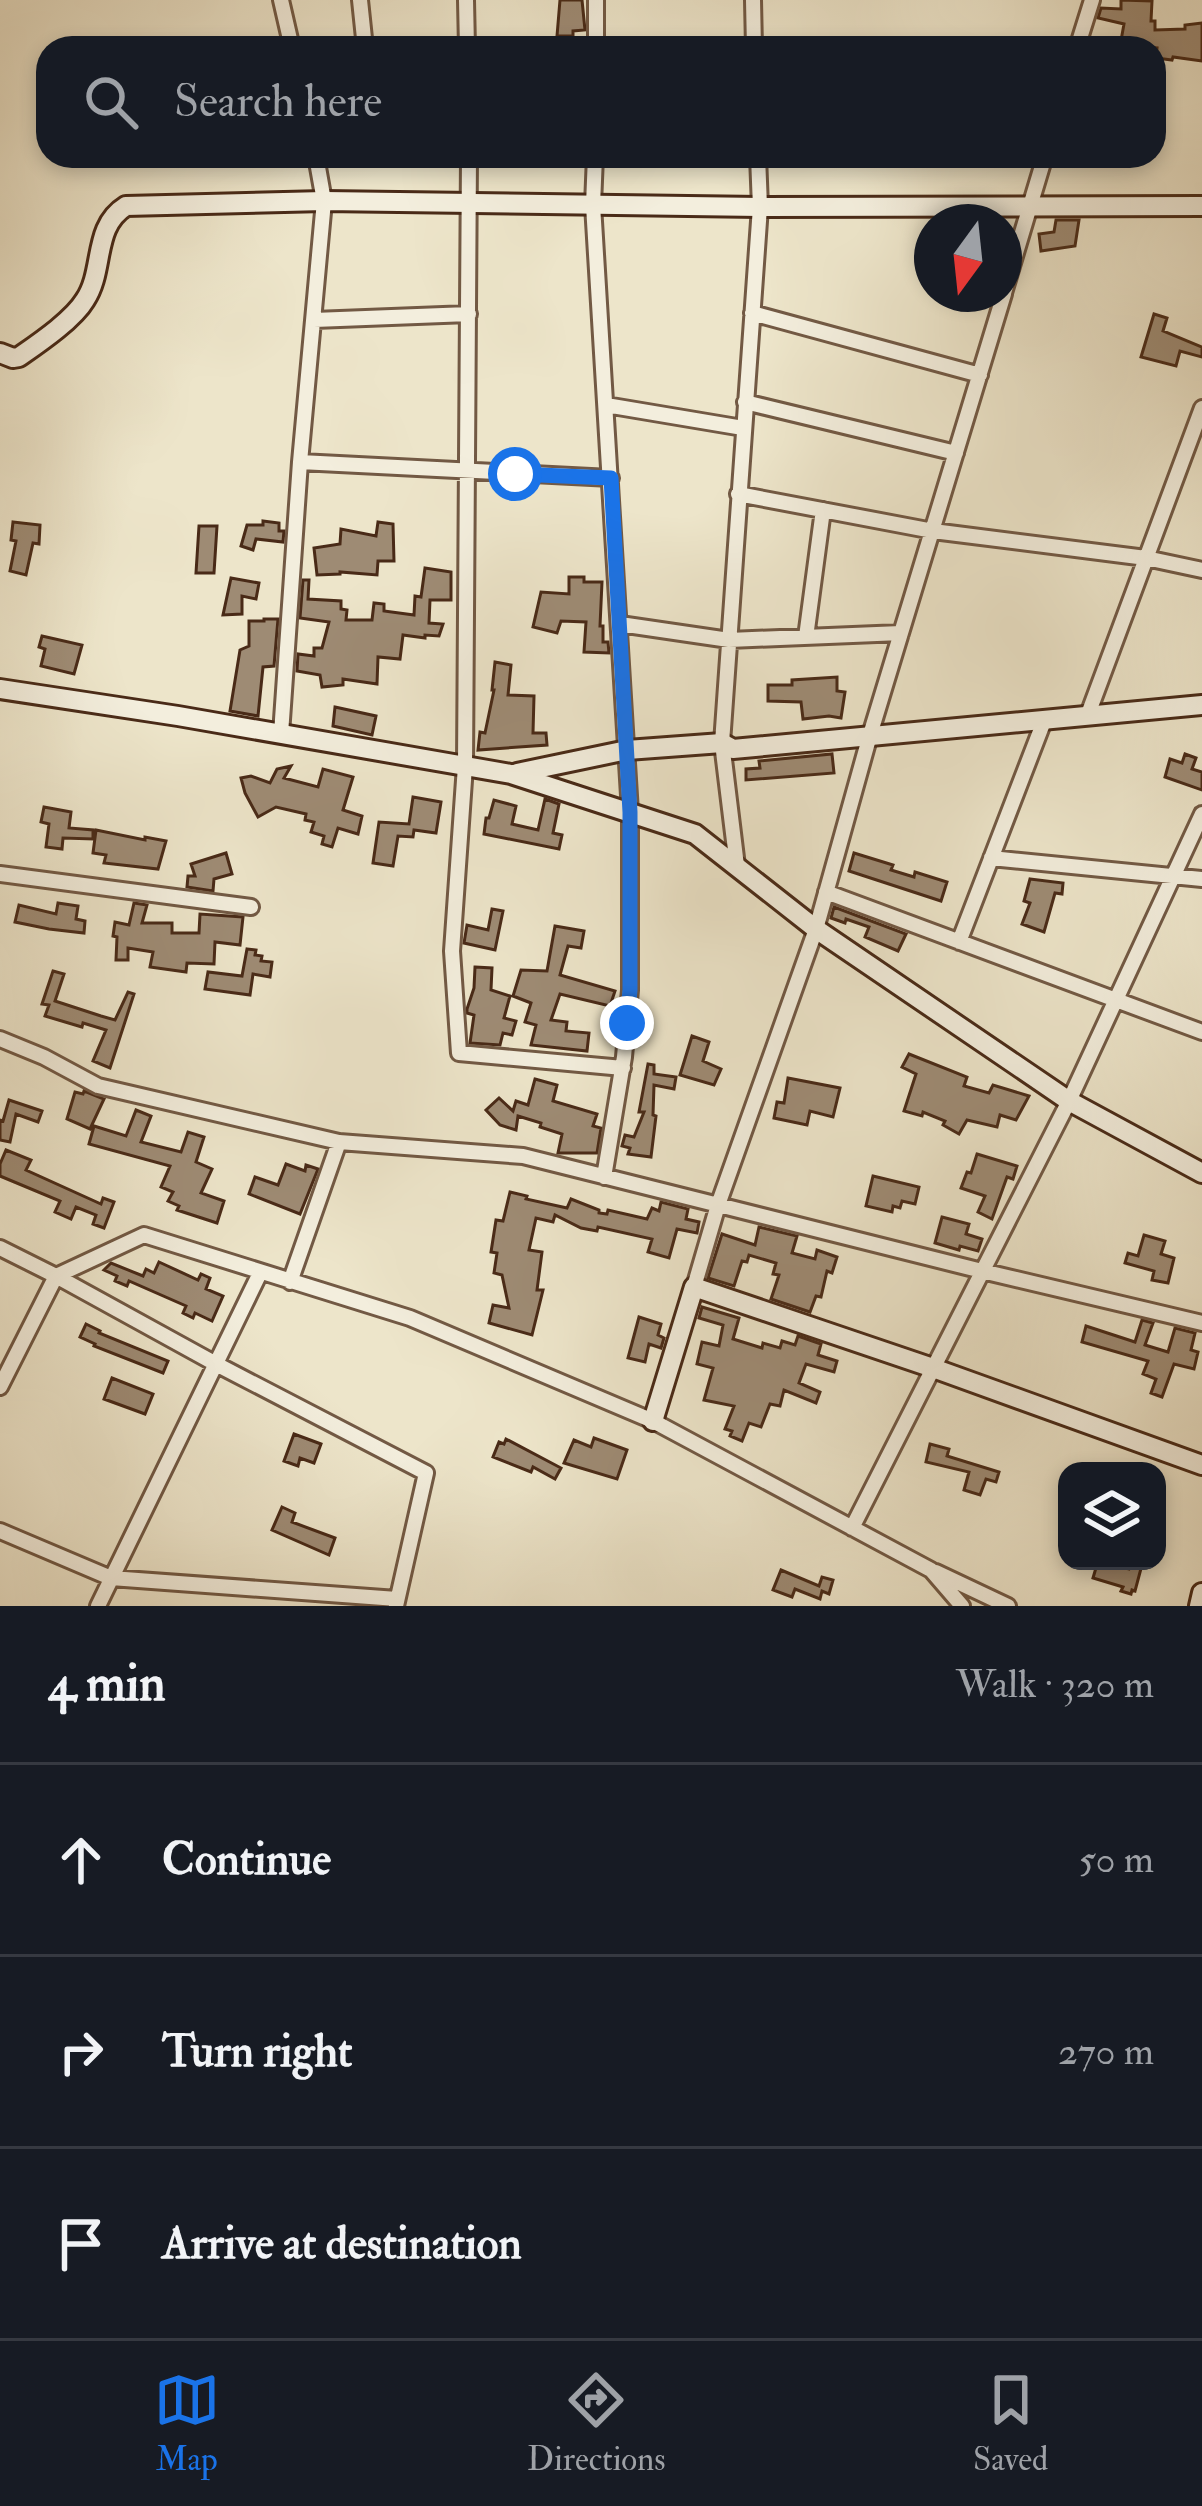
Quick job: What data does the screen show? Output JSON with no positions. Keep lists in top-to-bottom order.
{
  "north": "bottom",
  "page": {
    "search": "Search here",
    "heading": ["4 min", "Walk · 320 m"],
    "list": [
      ["Continue", "50 m"],
      ["Turn right", "270 m"],
      "Arrive at destination"
    ],
    "nav": ["Map", "Directions", "Saved"]
  }
}
